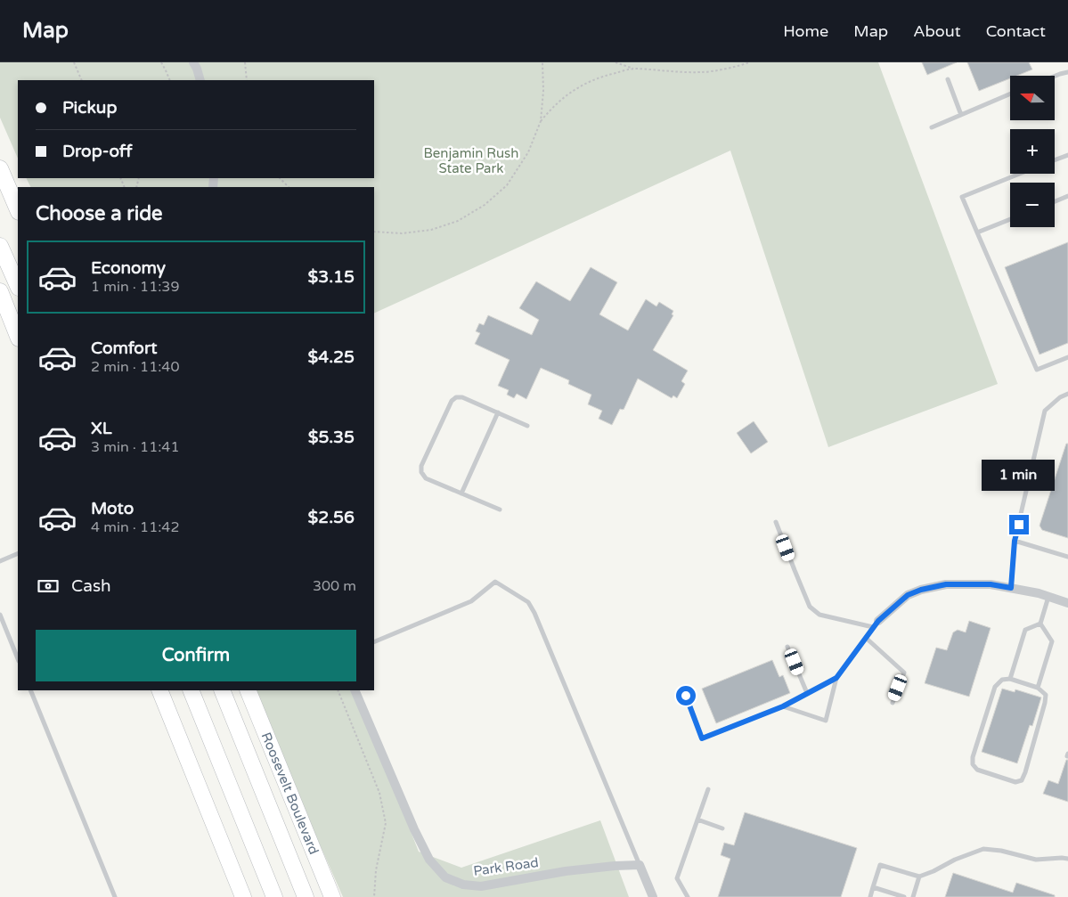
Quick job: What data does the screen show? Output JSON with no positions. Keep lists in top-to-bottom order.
{
  "streets": {
    "highway": ["Roosevelt Boulevard"],
    "street": ["Park Road"]
  },
  "parks": ["Benjamin Rush State Park"],
  "north": "left",
  "page": {
    "header": "Map",
    "nav": [
      "Home",
      "Map",
      "About",
      "Contact"
    ],
    "map_buttons": ["+", "−"],
    "banner": ["Pickup", "Drop-off"],
    "heading": "Choose a ride",
    "list": [
      {
        "name": "Economy",
        "note": "1 min · 11:39",
        "value": "$3.15"
      },
      {
        "name": "Comfort",
        "note": "2 min · 11:40",
        "value": "$4.25"
      },
      {
        "name": "XL",
        "note": "3 min · 11:41",
        "value": "$5.35"
      },
      {
        "name": "Moto",
        "note": "4 min · 11:42",
        "value": "$2.56"
      }
    ],
    "bubble": "1 min",
    "pay": ["Cash", "300 m"],
    "buttons": "Confirm"
  }
}
